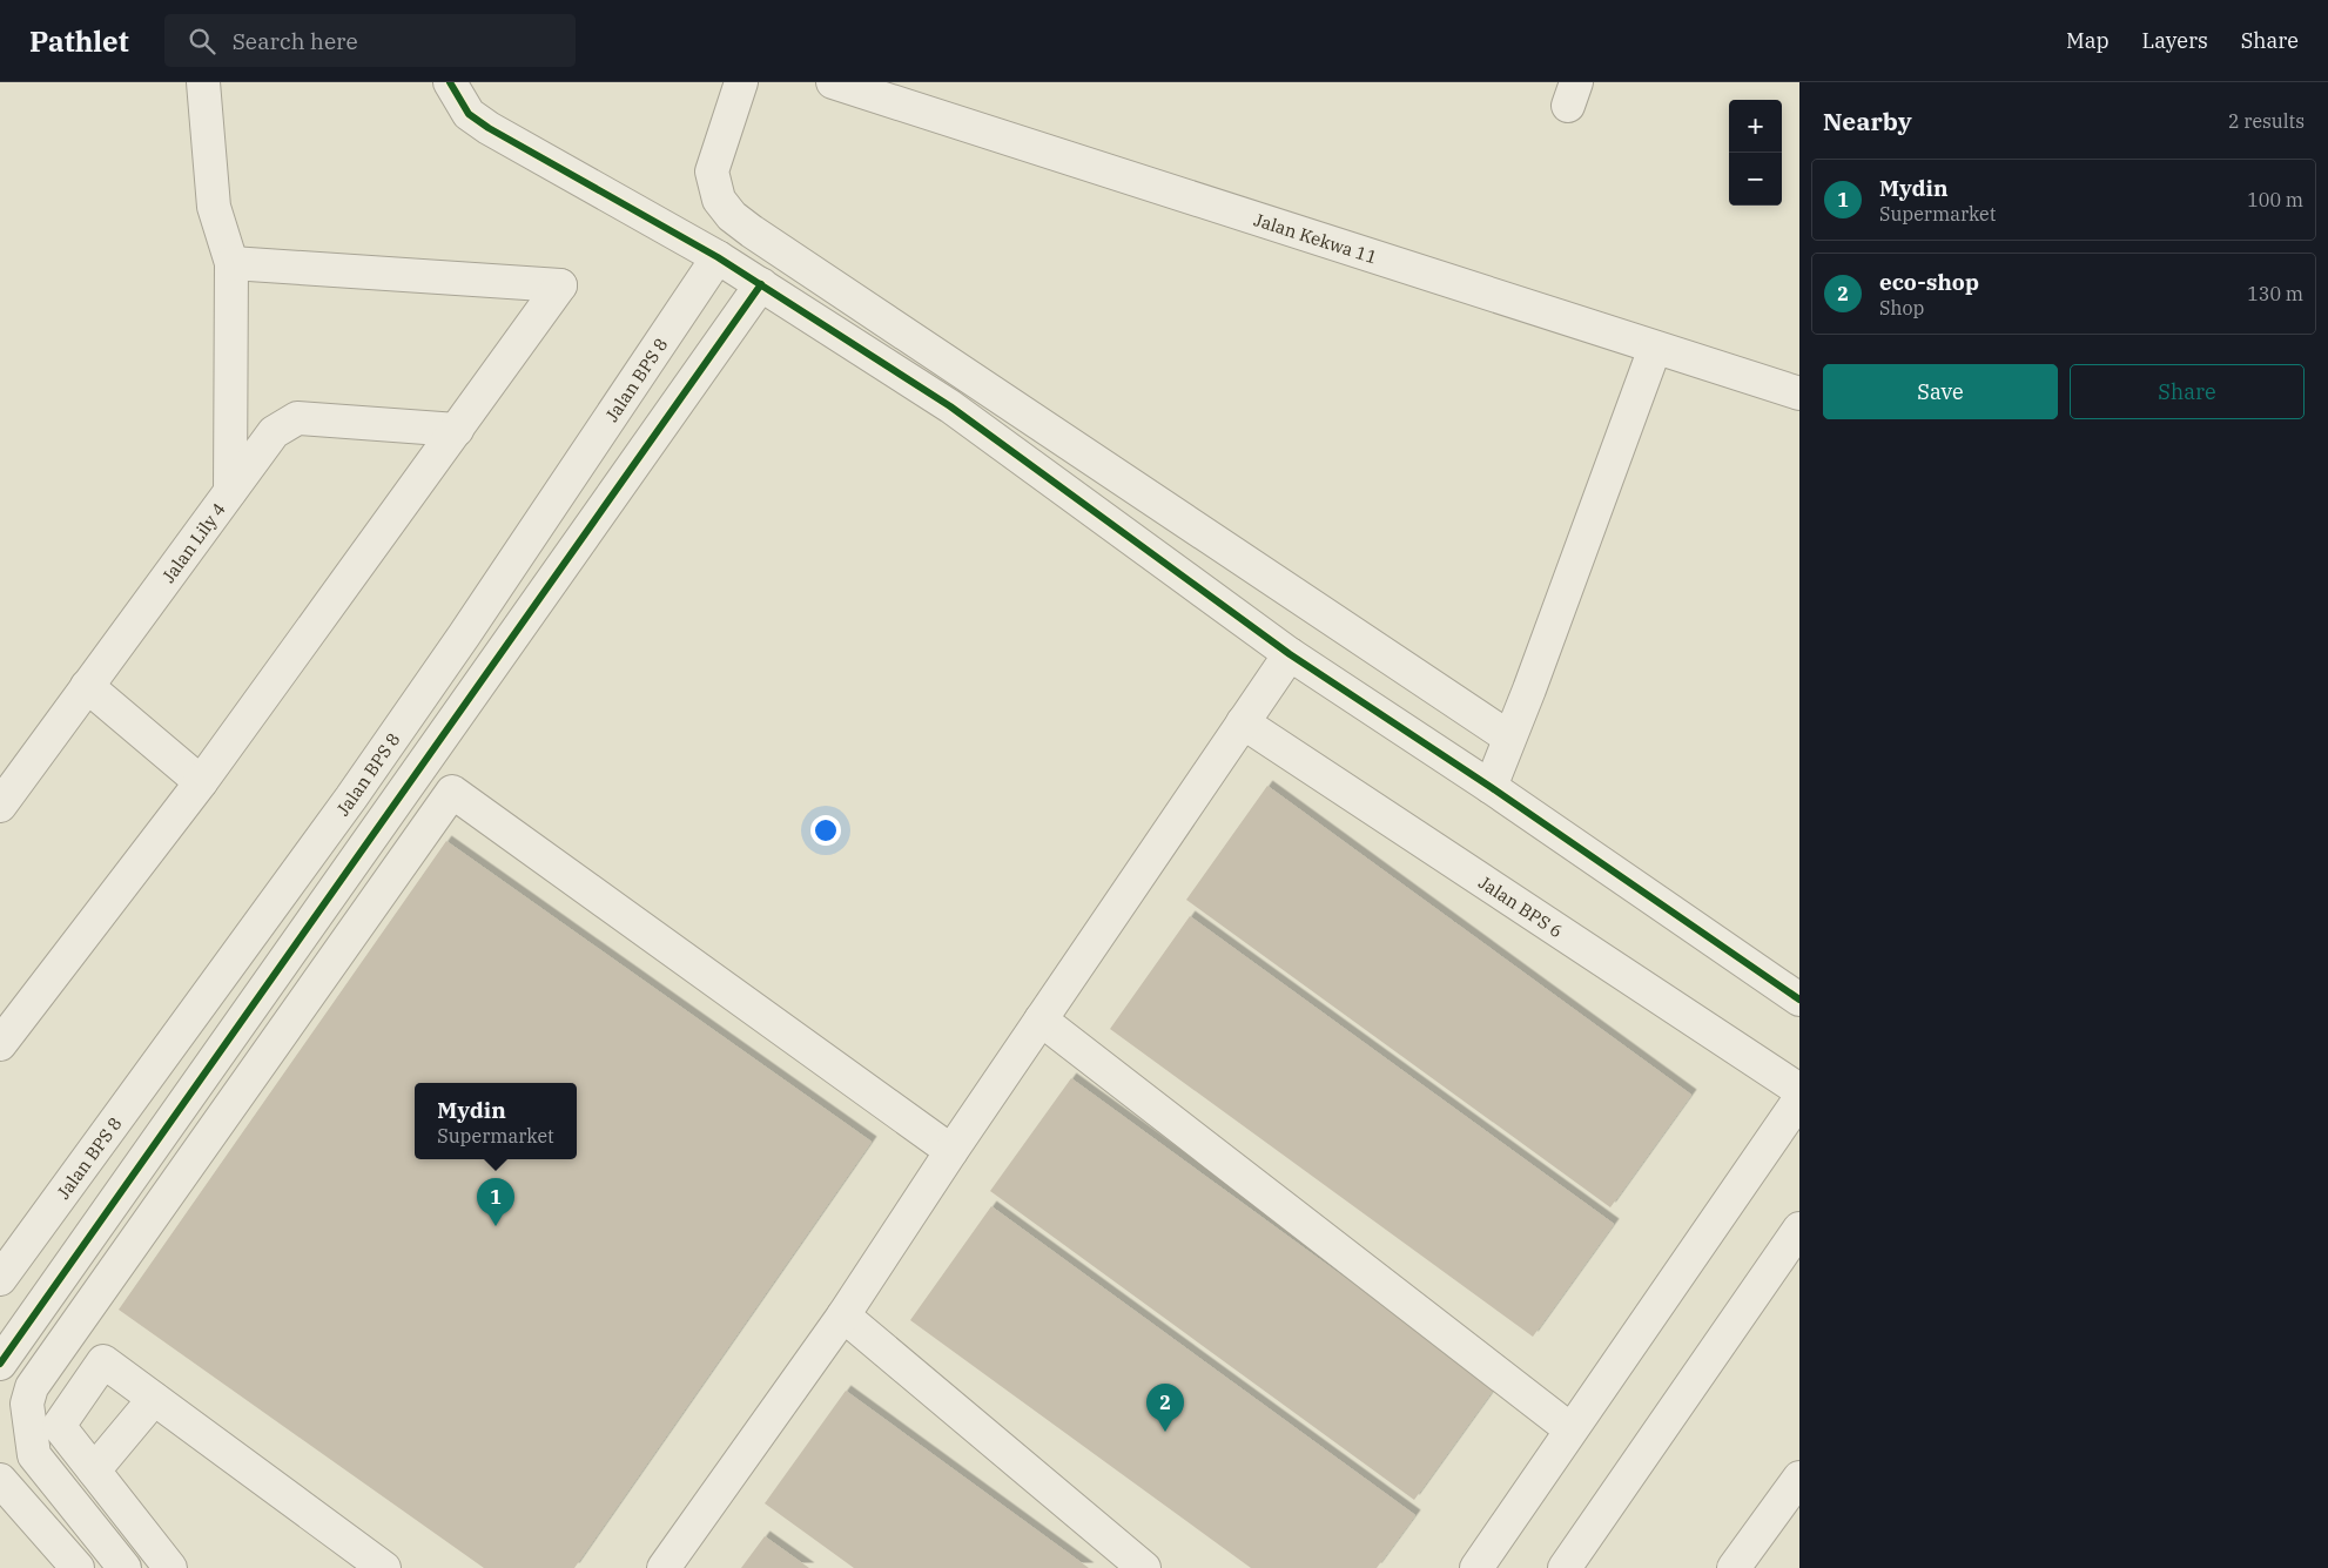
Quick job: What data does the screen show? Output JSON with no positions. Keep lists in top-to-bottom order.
{
  "streets": {
    "street": [
      "Jalan Kekwa 11",
      "Jalan BPS 8",
      "Jalan Lily 4",
      "Jalan BPS 6"
    ]
  },
  "page": {
    "header": "Pathlet",
    "search": "Search here",
    "nav": ["Map", "Layers", "Share"],
    "heading": ["Nearby", "2 results"],
    "map_buttons": ["+", "−"],
    "list": [
      {
        "mark": "1",
        "name": "Mydin",
        "note": "Supermarket",
        "value": "100 m"
      },
      {
        "mark": "2",
        "name": "eco-shop",
        "note": "Shop",
        "value": "130 m"
      }
    ],
    "buttons": ["Save", "Share"],
    "popup": ["Mydin", "Supermarket"],
    "pins": ["1", "2"]
  }
}
